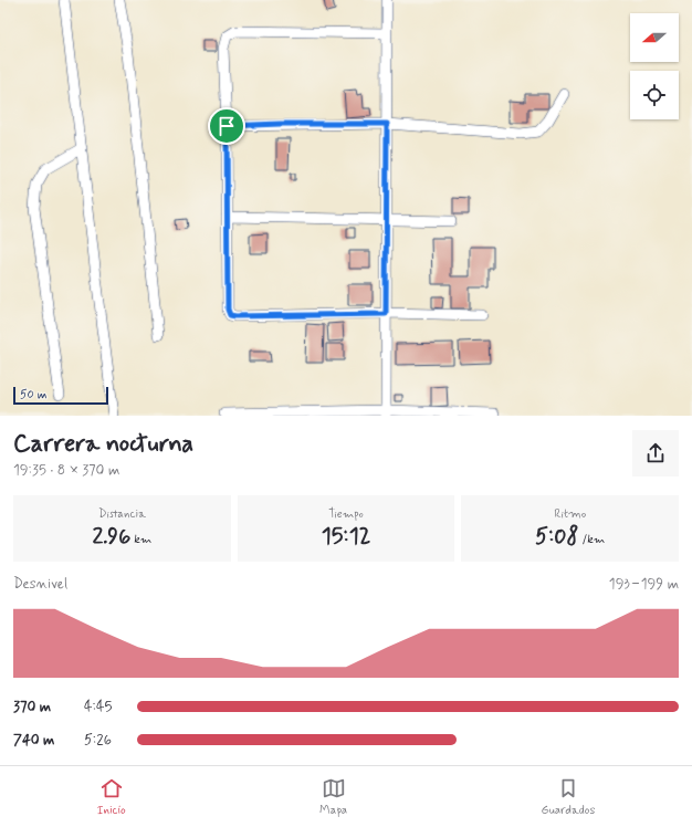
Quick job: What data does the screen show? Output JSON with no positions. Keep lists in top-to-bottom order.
{
  "scale_bar": "50 m",
  "north": "left",
  "page": {
    "scale": "50 m",
    "heading": ["Carrera nocturna", "19:35 · 8 × 370 m"],
    "stats": [
      ["Distancia", "2.96 km"],
      ["Tiempo", "15:12"],
      ["Ritmo", "5:08 /km"]
    ],
    "chart": ["Desnivel", "193–199 m"],
    "list": [
      {
        "name": "370 m",
        "note": "4:45"
      },
      {
        "name": "740 m",
        "note": "5:26"
      }
    ],
    "tabs": ["Inicio", "Mapa", "Guardados"]
  }
}
